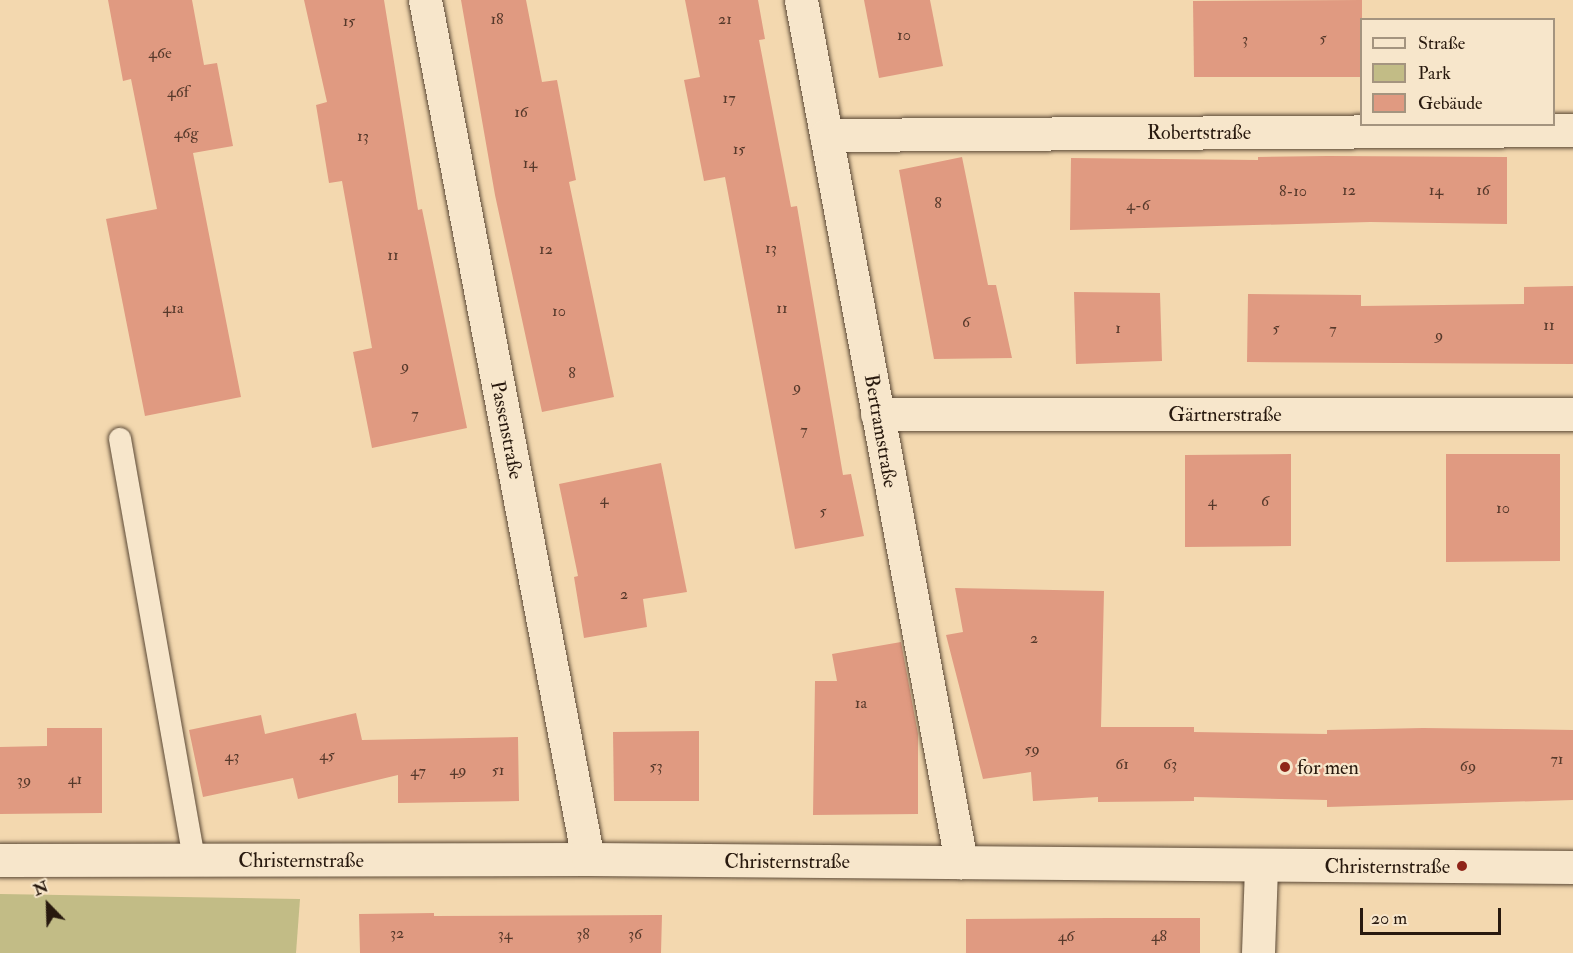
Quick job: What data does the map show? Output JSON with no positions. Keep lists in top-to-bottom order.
{
  "streets": {
    "street": [
      "Robertstraße",
      "Gärtnerstraße",
      "Passenstraße",
      "Bertramstraße",
      "Christernstraße"
    ]
  },
  "crossings": [
    ["Robertstraße", "Bertramstraße"],
    ["Gärtnerstraße", "Bertramstraße"],
    ["Passenstraße", "Christernstraße"],
    ["Bertramstraße", "Christernstraße"]
  ],
  "places": ["for men", "Christernstraße"],
  "house_numbers": [
    "18",
    "21",
    "15",
    "10",
    "5",
    "3",
    "46e",
    "46f",
    "17",
    "16",
    "46g",
    "13",
    "15",
    "14",
    "12",
    "14",
    "16",
    "8-10",
    "8",
    "4-6",
    "13",
    "12",
    "11",
    "41a",
    "11",
    "10",
    "6",
    "11",
    "1",
    "5",
    "7",
    "9",
    "9",
    "8",
    "9",
    "7",
    "7",
    "4",
    "4",
    "6",
    "10",
    "5",
    "2",
    "2",
    "1a",
    "59",
    "45",
    "43",
    "71",
    "61",
    "63",
    "53",
    "69",
    "49",
    "51",
    "47",
    "41",
    "39",
    "32",
    "34",
    "38",
    "36",
    "46",
    "48"
  ],
  "legend": ["Straße", "Park", "Gebäude"],
  "scale_bar": "20 m",
  "north": "top left"
}
